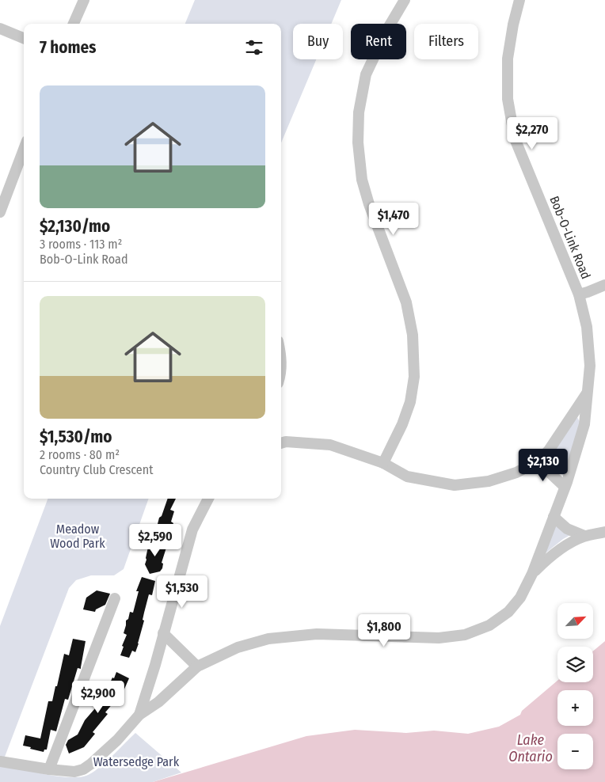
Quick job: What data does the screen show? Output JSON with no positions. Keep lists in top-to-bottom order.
{
  "streets": {
    "street": ["Bob-O-Link Road"]
  },
  "water": ["Lake Ontario"],
  "parks": ["Meadow Wood Park", "Watersedge Park"],
  "north": "top right",
  "page": {
    "chip": ["Buy", "Rent", "Filters"],
    "heading": "7 homes",
    "list": [
      {
        "name": "$2,130/mo",
        "note": "3 rooms · 113 m² · Bob-O-Link Road"
      },
      {
        "name": "$1,530/mo",
        "note": "2 rooms · 80 m² · Country Club Crescent"
      }
    ],
    "price": [
      "$2,270",
      "$1,470",
      "$2,130",
      "$2,590",
      "$1,530",
      "$1,800",
      "$2,900"
    ],
    "map_buttons": ["+", "−"]
  }
}
